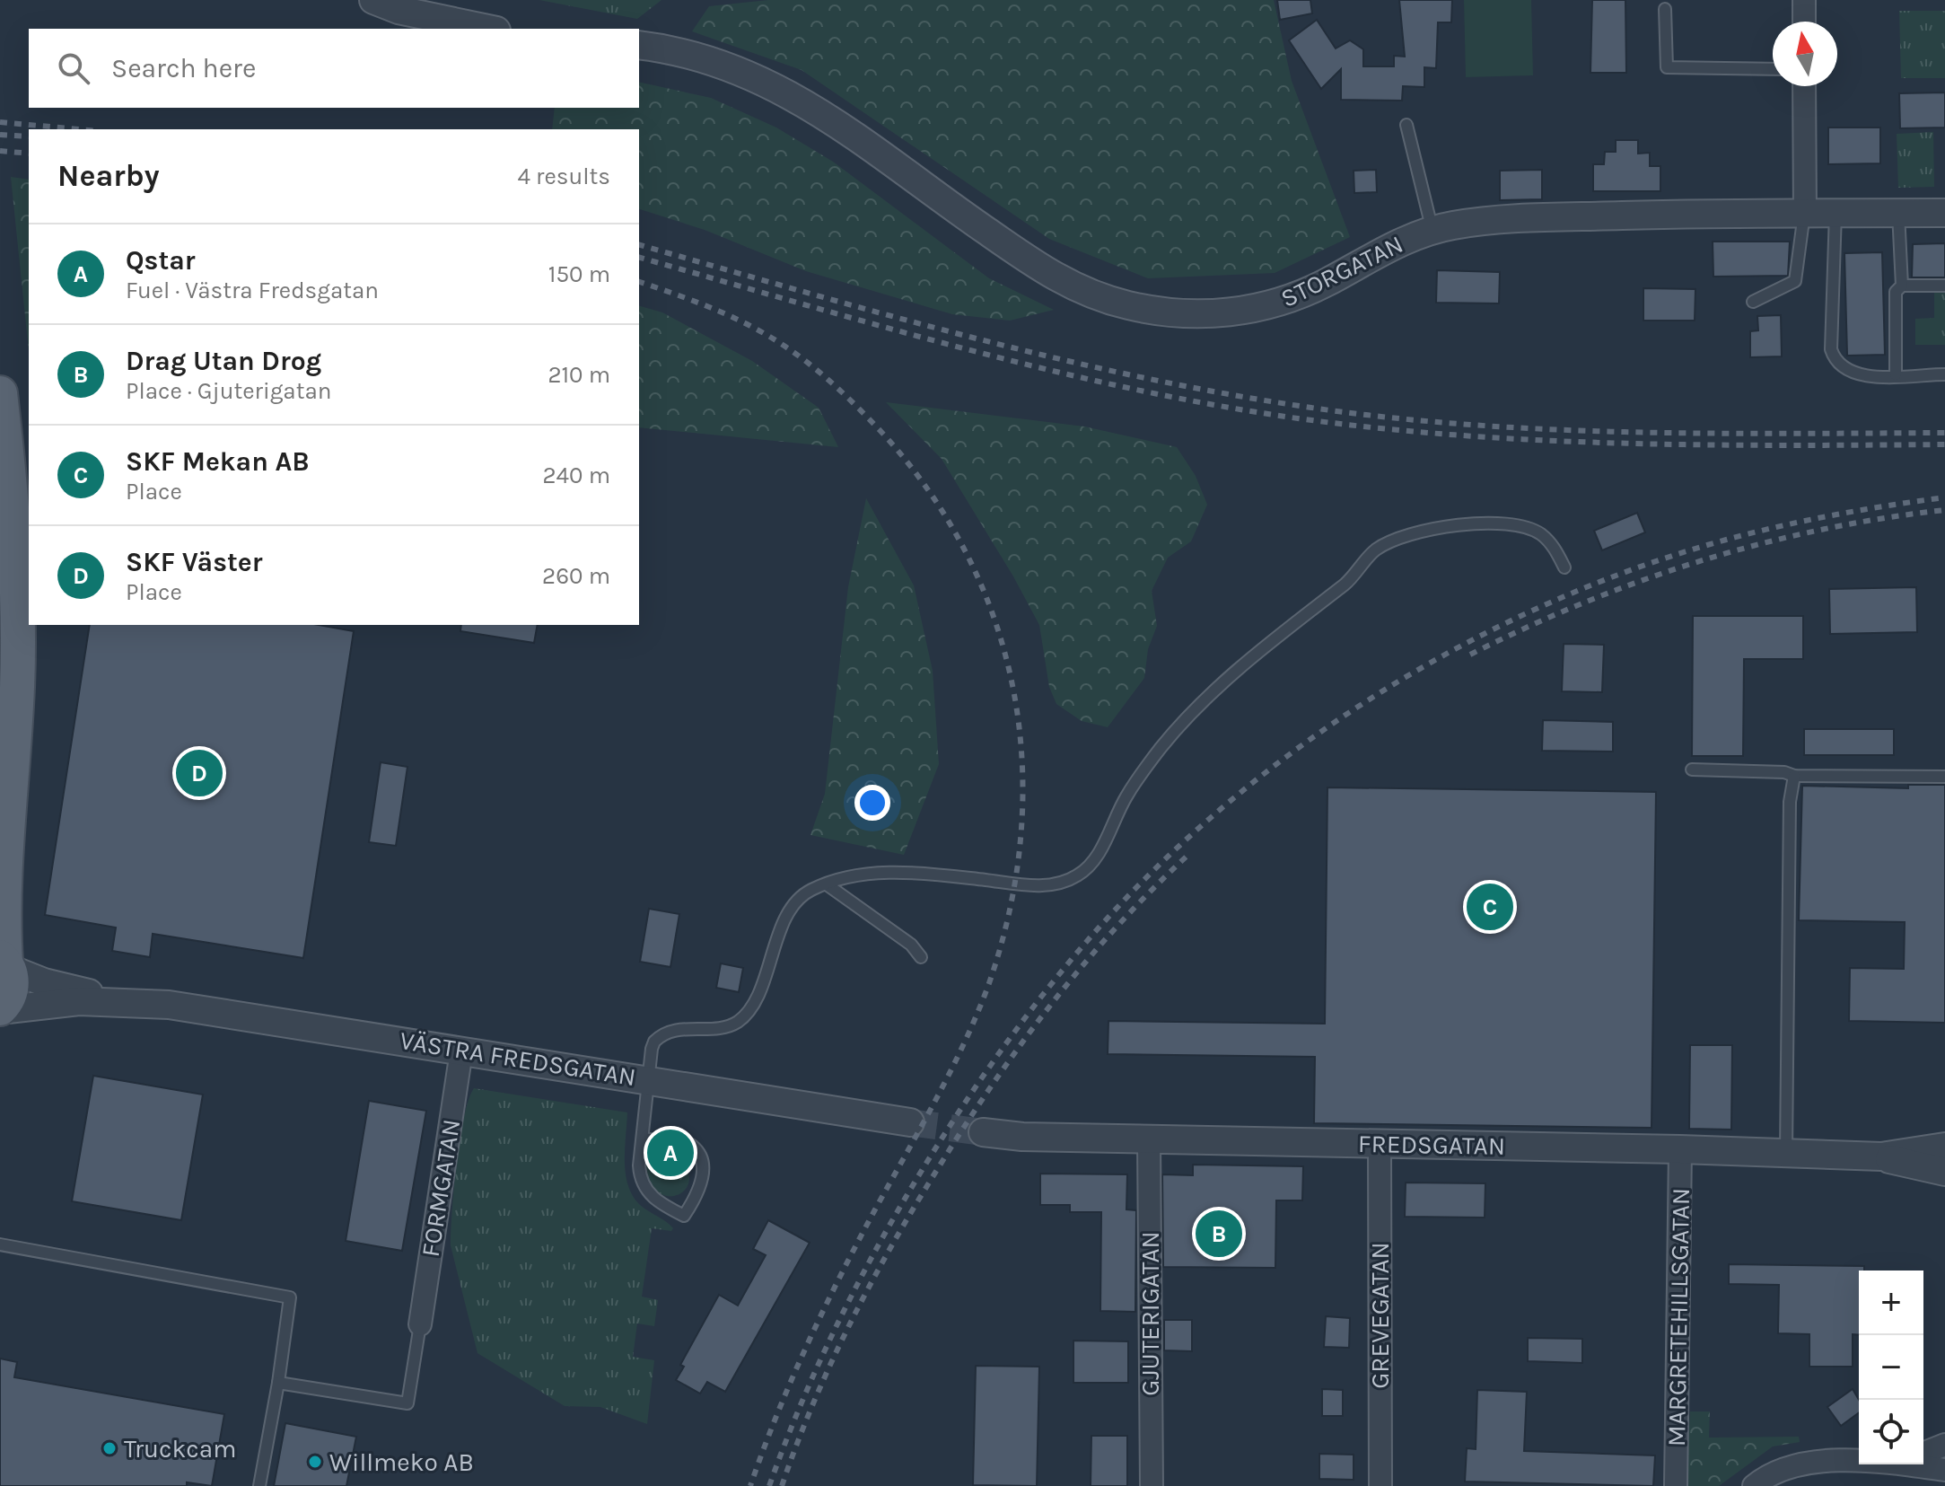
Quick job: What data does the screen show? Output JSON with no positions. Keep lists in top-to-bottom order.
{
  "streets": {
    "street": [
      "STORGATAN",
      "VÄSTRA FREDSGATAN",
      "FREDSGATAN",
      "FORMGATAN",
      "GJUTERIGATAN",
      "GREVEGATAN",
      "MARGRETEHILLSGATAN"
    ]
  },
  "crossings": [
    ["VÄSTRA FREDSGATAN", "FORMGATAN"],
    ["FREDSGATAN", "GJUTERIGATAN"],
    ["FREDSGATAN", "GREVEGATAN"],
    ["FREDSGATAN", "MARGRETEHILLSGATAN"]
  ],
  "places": ["Truckcam", "Willmeko AB"],
  "north": "top",
  "page": {
    "search": "Search here",
    "heading": ["Nearby", "4 results"],
    "list": [
      {
        "mark": "A",
        "name": "Qstar",
        "note": "Fuel · Västra Fredsgatan",
        "value": "150 m"
      },
      {
        "mark": "B",
        "name": "Drag Utan Drog",
        "note": "Place · Gjuterigatan",
        "value": "210 m"
      },
      {
        "mark": "C",
        "name": "SKF Mekan AB",
        "note": "Place",
        "value": "240 m"
      },
      {
        "mark": "D",
        "name": "SKF Väster",
        "note": "Place",
        "value": "260 m"
      }
    ],
    "pins": [
      "D",
      "C",
      "A",
      "B"
    ],
    "map_buttons": ["+", "−"]
  }
}
